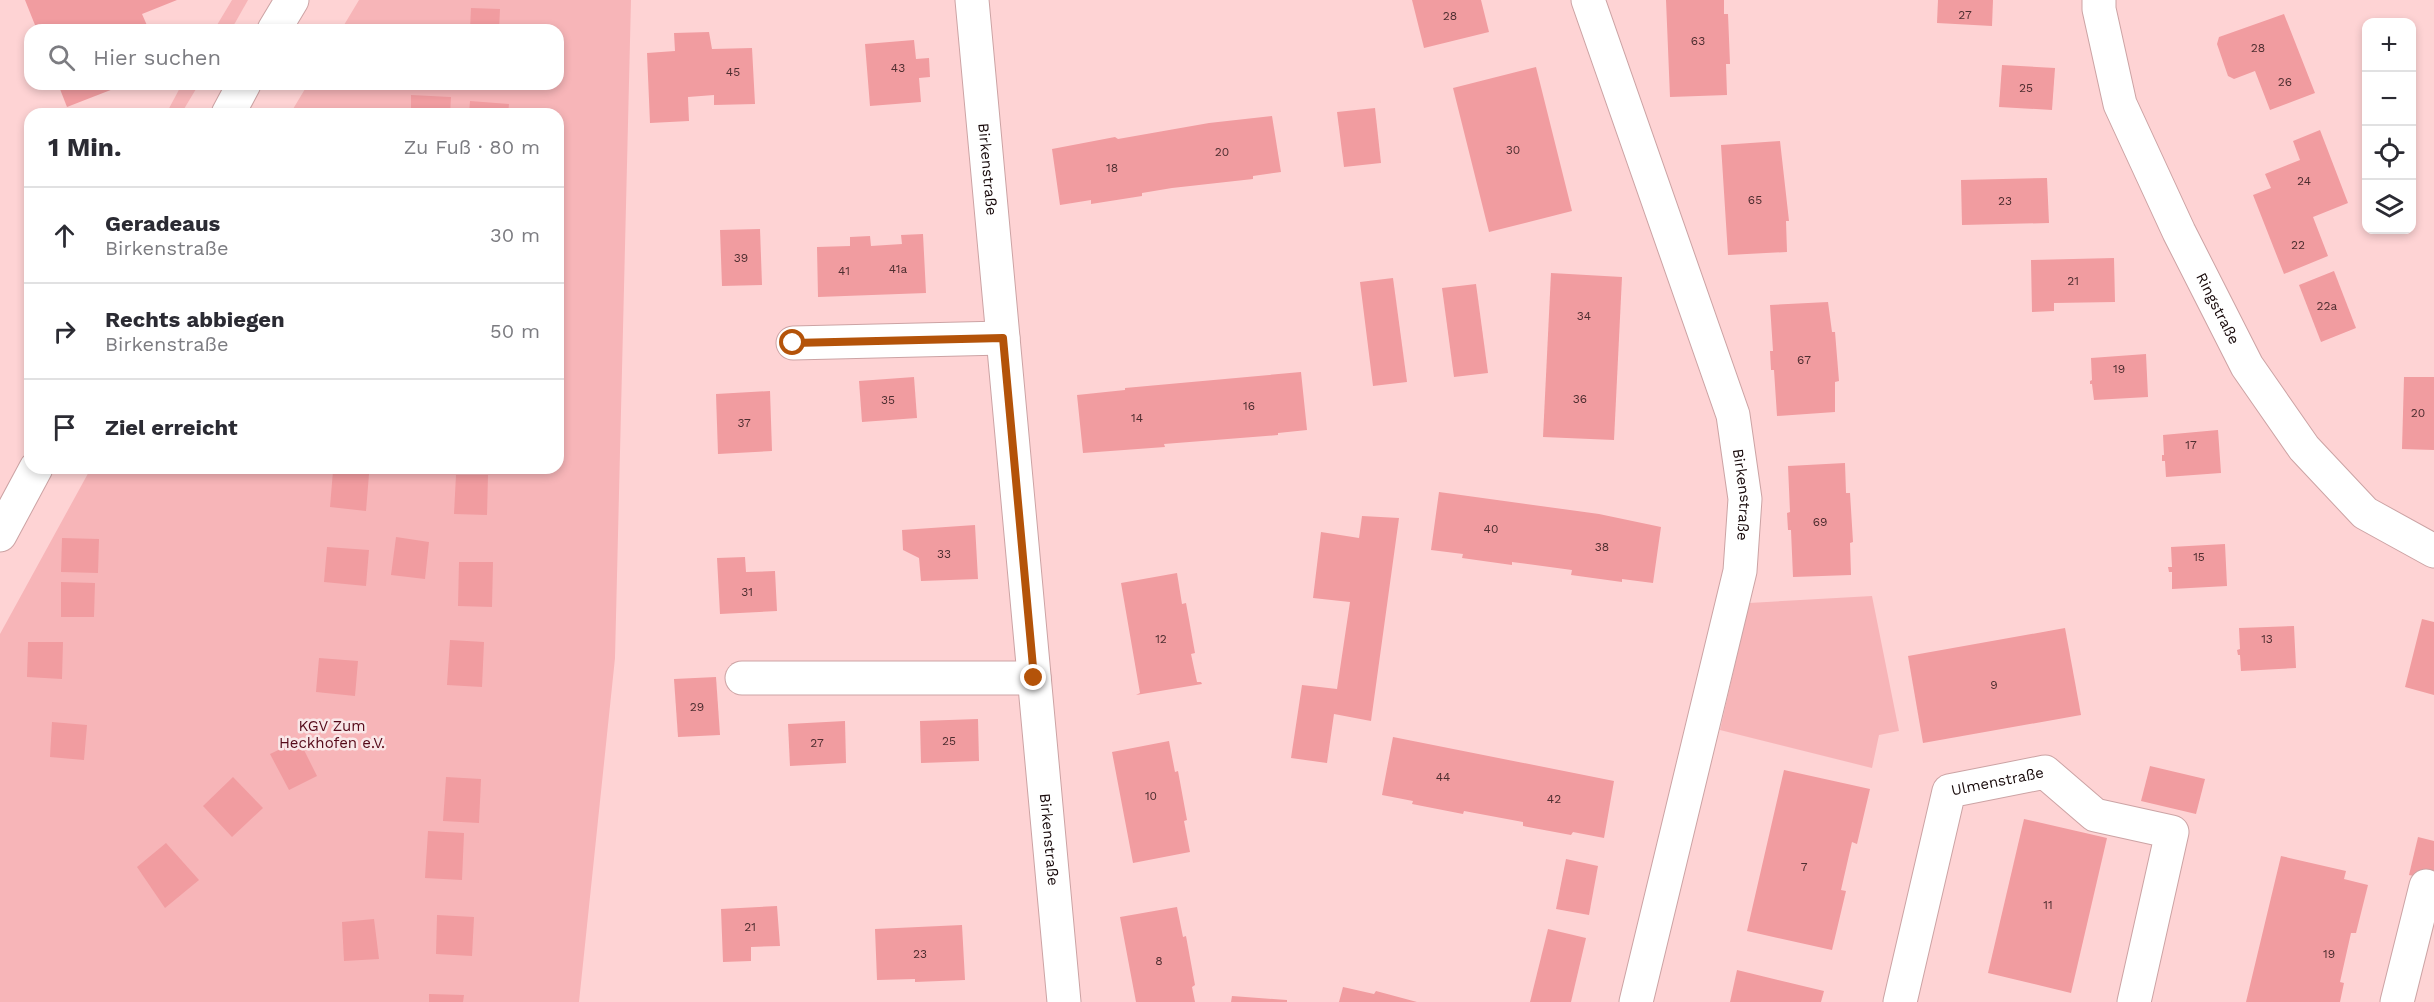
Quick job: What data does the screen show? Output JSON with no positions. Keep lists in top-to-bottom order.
{
  "streets": {
    "street": ["Birkenstraße", "Ringstraße", "Ulmenstraße"]
  },
  "parks": ["KGV Zum Heckhofen e.V."],
  "house_numbers": [
    "27",
    "28",
    "63",
    "28",
    "43",
    "45",
    "26",
    "25",
    "30",
    "20",
    "18",
    "24",
    "65",
    "23",
    "22",
    "39",
    "41a",
    "41",
    "21",
    "22a",
    "34",
    "67",
    "19",
    "36",
    "35",
    "16",
    "20",
    "14",
    "37",
    "17",
    "69",
    "40",
    "38",
    "33",
    "15",
    "31",
    "12",
    "13",
    "9",
    "29",
    "25",
    "27",
    "44",
    "10",
    "42",
    "7",
    "11",
    "21",
    "23",
    "19",
    "8"
  ],
  "page": {
    "map_buttons": ["+", "−"],
    "search": "Hier suchen",
    "heading": ["1 Min.", "Zu Fuß · 80 m"],
    "list": [
      ["Geradeaus", "Birkenstraße", "30 m"],
      ["Rechts abbiegen", "Birkenstraße", "50 m"],
      "Ziel erreicht"
    ]
  }
}
